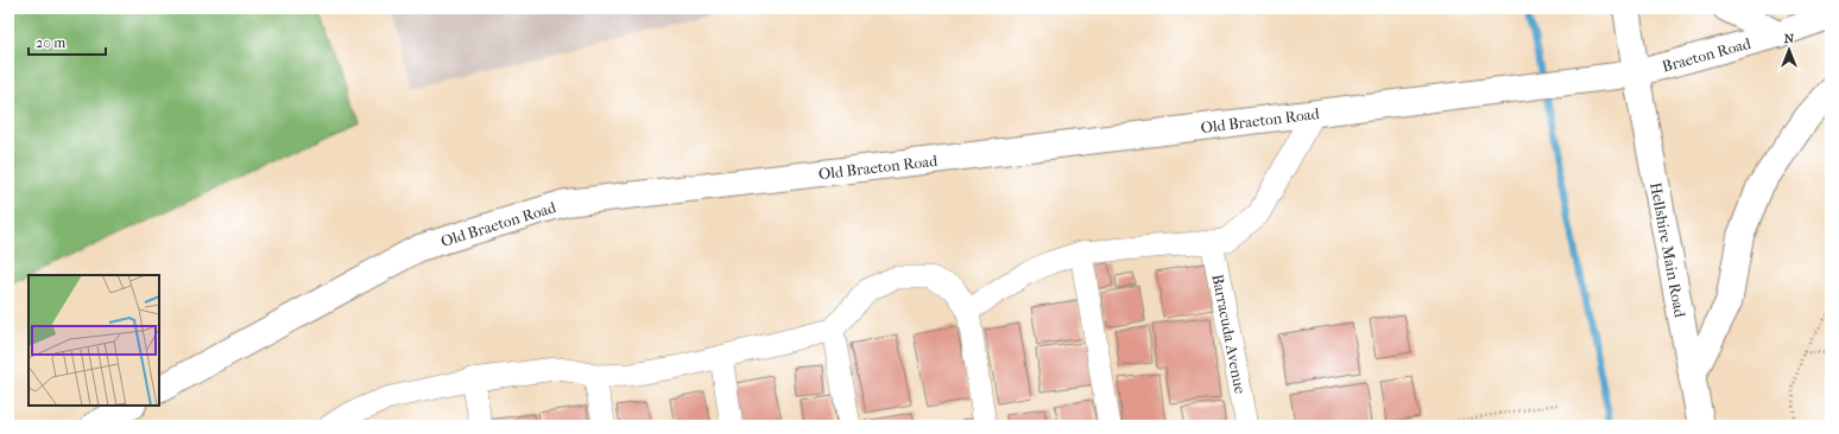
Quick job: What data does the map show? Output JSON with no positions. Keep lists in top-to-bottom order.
{
  "streets": {
    "street": [
      "Braeton Road",
      "Old Braeton Road",
      "Hellshire Main Road",
      "Barracuda Avenue"
    ]
  },
  "crossings": [
    ["Braeton Road", "Old Braeton Road"],
    ["Braeton Road", "Hellshire Main Road"],
    ["Old Braeton Road", "Hellshire Main Road"]
  ],
  "scale_bar": "20 m",
  "north": "top"
}
